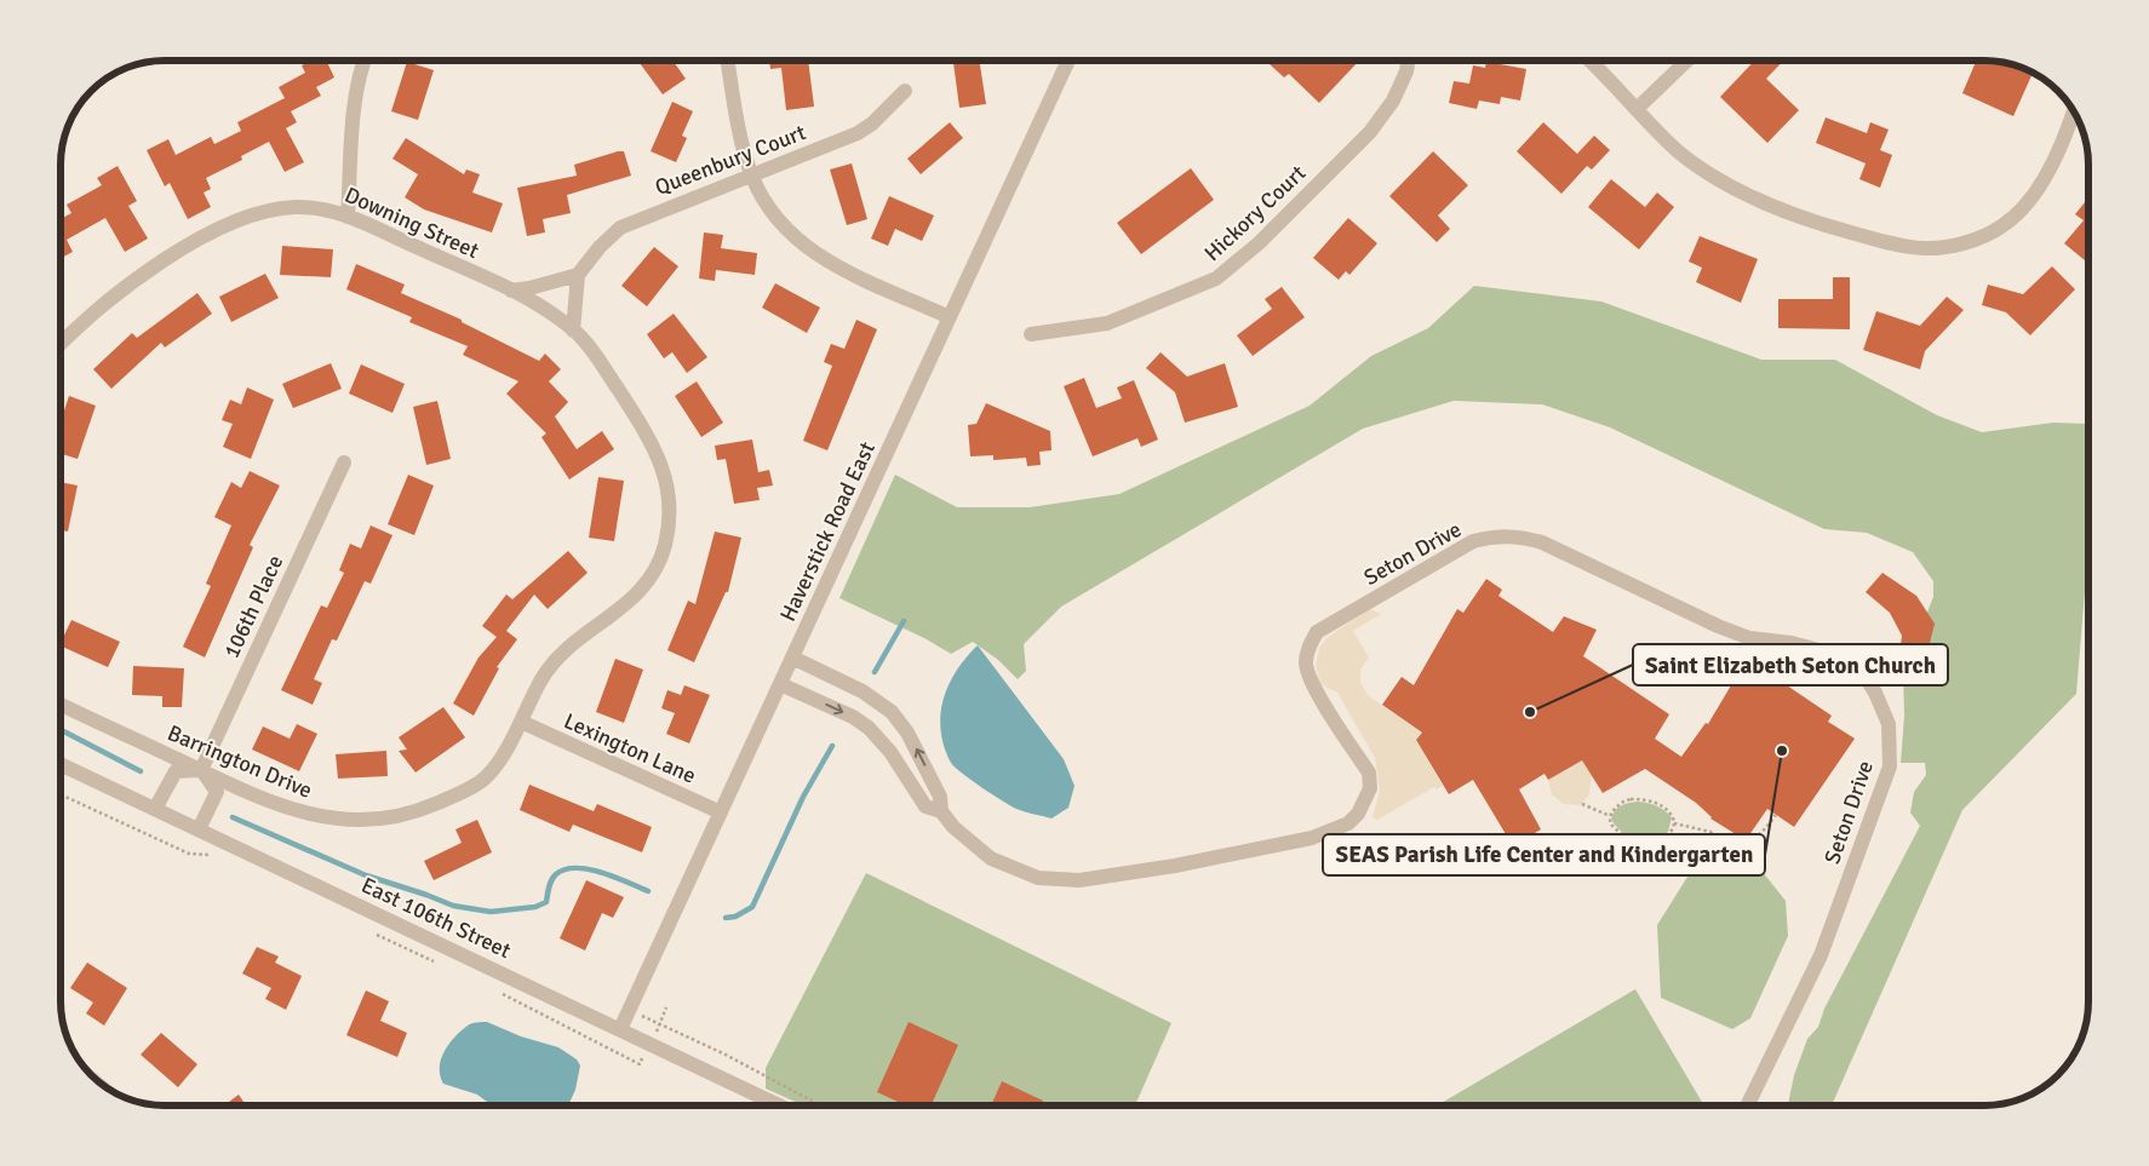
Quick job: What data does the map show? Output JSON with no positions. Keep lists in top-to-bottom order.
{
  "streets": {
    "street": [
      "Queenbury Court",
      "Hickory Court",
      "Downing Street",
      "Haverstick Road East",
      "Seton Drive",
      "106th Place",
      "Lexington Lane",
      "Barrington Drive",
      "East 106th Street"
    ]
  },
  "crossings": [
    ["Downing Street", "Barrington Drive"],
    ["Haverstick Road East", "Seton Drive"],
    ["Haverstick Road East", "Lexington Lane"],
    ["Haverstick Road East", "East 106th Street"],
    ["106th Place", "Barrington Drive"],
    ["Lexington Lane", "Barrington Drive"]
  ],
  "places": ["Saint Elizabeth Seton Church", "SEAS Parish Life Center and Kindergarten"]
}
